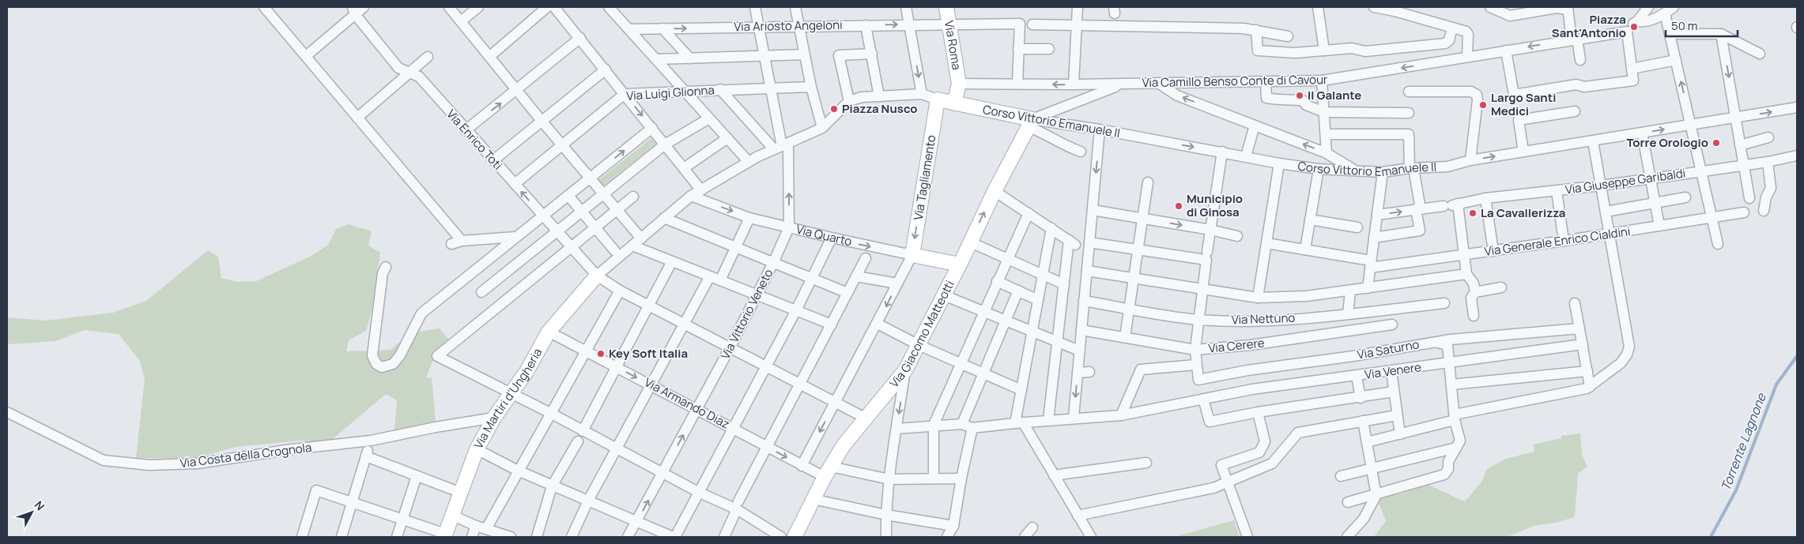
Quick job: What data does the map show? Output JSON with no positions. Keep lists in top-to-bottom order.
{
  "streets": {
    "street": [
      "Via Ariosto Angeloni",
      "Via Roma",
      "Via Camillo Benso Conte di Cavour",
      "Via Luigi Glionna",
      "Corso Vittorio Emanuele II",
      "Via Enrico Toti",
      "Via Tagliamento",
      "Via Giuseppe Garibaldi",
      "Via Quarto",
      "Via Generale Enrico Cialdini",
      "Via Vittorio Veneto",
      "Via Nettuno",
      "Via Giacomo Matteotti",
      "Via Cerere",
      "Via Saturno",
      "Via Venere",
      "Via Martiri d'Ungheria",
      "Via Armando Diaz",
      "Via Costa della Crognola"
    ]
  },
  "crossings": [
    ["Via Ariosto Angeloni", "Via Roma"],
    ["Via Ariosto Angeloni", "Via Vittorio Veneto"],
    ["Via Roma", "Via Camillo Benso Conte di Cavour"],
    ["Via Luigi Glionna", "Via Enrico Toti"],
    ["Via Luigi Glionna", "Via Vittorio Veneto"],
    ["Corso Vittorio Emanuele II", "Via Tagliamento"],
    ["Corso Vittorio Emanuele II", "Via Giacomo Matteotti"],
    ["Via Enrico Toti", "Via Vittorio Veneto"],
    ["Via Enrico Toti", "Via Giacomo Matteotti"],
    ["Via Enrico Toti", "Via Martiri d'Ungheria"],
    ["Via Tagliamento", "Via Quarto"],
    ["Via Quarto", "Via Vittorio Veneto"],
    ["Via Quarto", "Via Giacomo Matteotti"],
    ["Via Vittorio Veneto", "Via Armando Diaz"],
    ["Via Giacomo Matteotti", "Via Armando Diaz"],
    ["Via Martiri d'Ungheria", "Via Armando Diaz"],
    ["Via Martiri d'Ungheria", "Via Costa della Crognola"]
  ],
  "water": ["Torrente Lagnone"],
  "places": [
    "Piazza Sant'Antonio",
    "Il Galante",
    "Largo Santi Medici",
    "Piazza Nusco",
    "Torre Orologio",
    "Municipio di Ginosa",
    "La Cavallerizza",
    "Key Soft Italia"
  ],
  "scale_bar": "50 m",
  "north": "top right"
}
